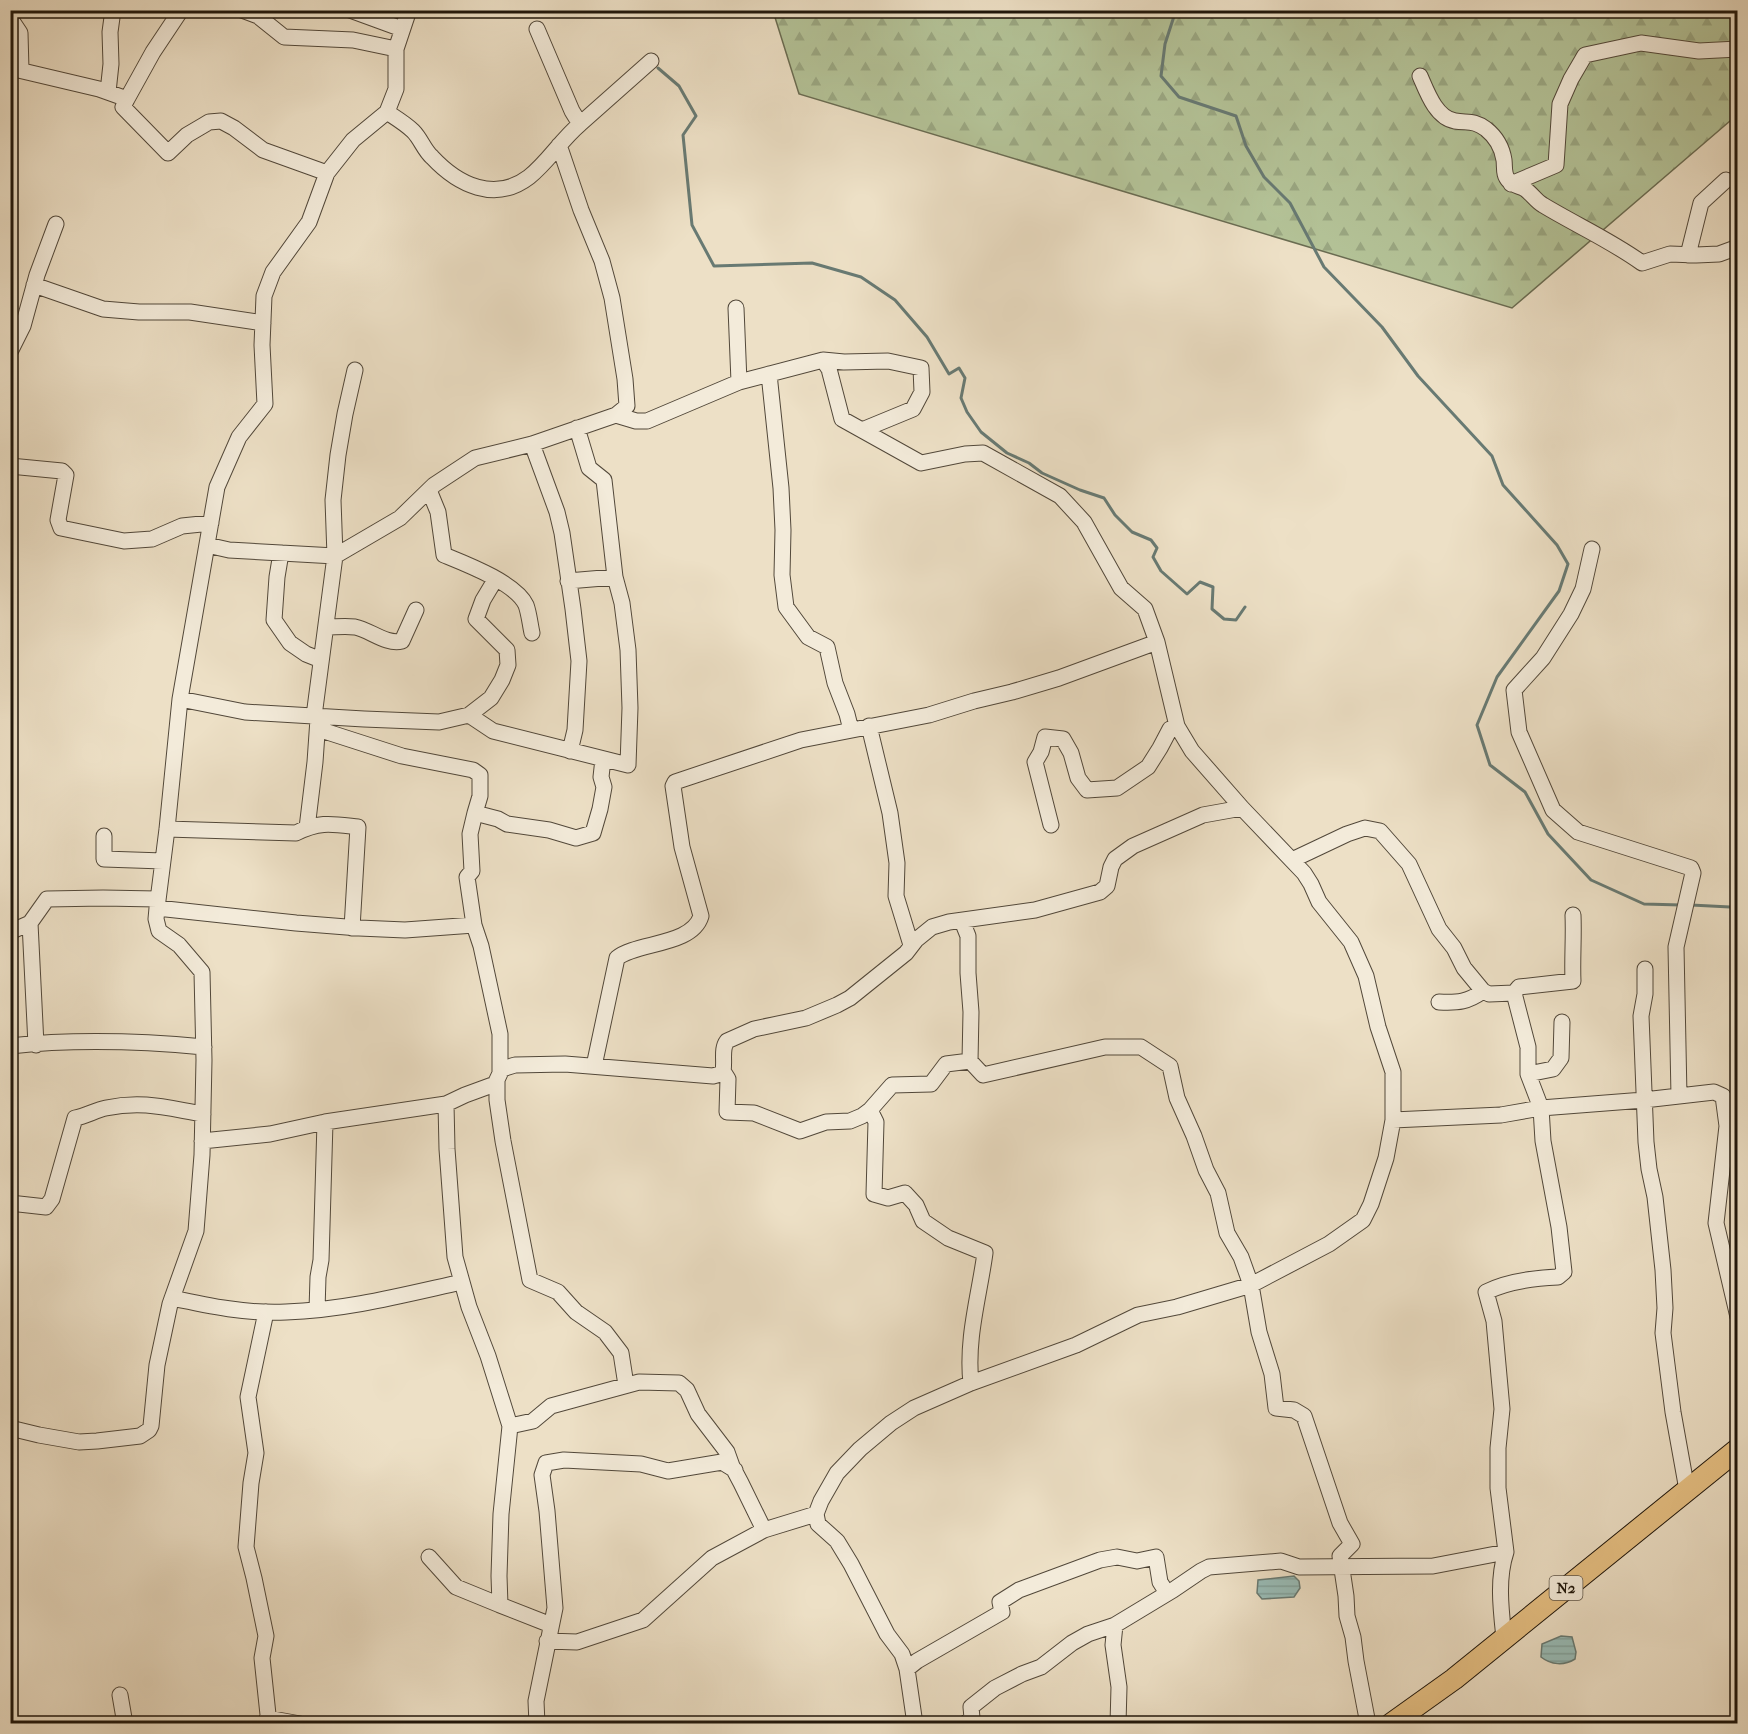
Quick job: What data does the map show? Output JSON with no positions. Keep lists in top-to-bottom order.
{
  "streets": {
    "highway": ["N2"]
  }
}
